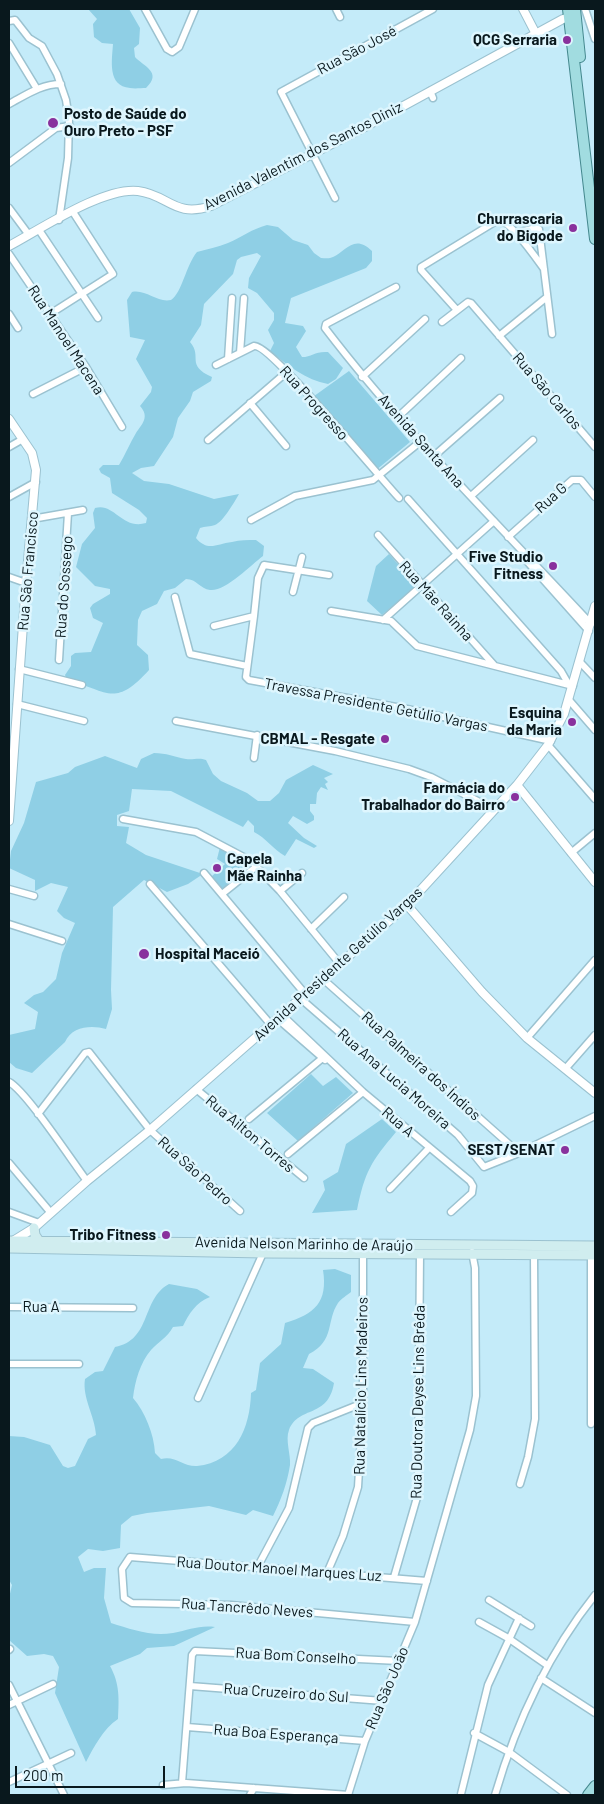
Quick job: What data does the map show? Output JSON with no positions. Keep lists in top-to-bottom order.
{
  "streets": {
    "main road": ["Avenida Nelson Marinho de Araújo"],
    "street": [
      "Rua São José",
      "Avenida Valentim dos Santos Diniz",
      "Rua Manoel Macena",
      "Rua São Carlos",
      "Rua Progresso",
      "Avenida Santa Ana",
      "Rua G",
      "Rua São Francisco",
      "Rua do Sossego",
      "Rua Mãe Rainha",
      "Travessa Presidente Getúlio Vargas",
      "Avenida Presidente Getúlio Vargas",
      "Rua Palmeira dos Índios",
      "Rua Ana Lucia Moreira",
      "Rua A",
      "Rua Ailton Torres",
      "Rua São Pedro",
      "Rua Natalício Lins Madeiros",
      "Rua Doutora Deyse Lins Brêda",
      "Rua Doutor Manoel Marques Luz",
      "Rua Tancrêdo Neves",
      "Rua Bom Conselho",
      "Rua São João",
      "Rua Cruzeiro do Sul",
      "Rua Boa Esperança"
    ]
  },
  "crossings": [
    ["Rua São José", "Avenida Valentim dos Santos Diniz"],
    ["Avenida Santa Ana", "Rua G"],
    ["Avenida Santa Ana", "Avenida Presidente Getúlio Vargas"],
    ["Travessa Presidente Getúlio Vargas", "Avenida Presidente Getúlio Vargas"],
    ["Avenida Presidente Getúlio Vargas", "Rua Palmeira dos Índios"],
    ["Avenida Presidente Getúlio Vargas", "Rua Ana Lucia Moreira"],
    ["Avenida Presidente Getúlio Vargas", "Rua A"],
    ["Avenida Presidente Getúlio Vargas", "Rua Ailton Torres"],
    ["Avenida Presidente Getúlio Vargas", "Rua São Pedro"],
    ["Avenida Presidente Getúlio Vargas", "Avenida Nelson Marinho de Araújo"],
    ["Rua Palmeira dos Índios", "Rua Ana Lucia Moreira"],
    ["Avenida Nelson Marinho de Araújo", "Rua Natalício Lins Madeiros"],
    ["Avenida Nelson Marinho de Araújo", "Rua Doutora Deyse Lins Brêda"],
    ["Avenida Nelson Marinho de Araújo", "Rua São João"],
    ["Rua Natalício Lins Madeiros", "Rua Doutor Manoel Marques Luz"],
    ["Rua Doutora Deyse Lins Brêda", "Rua Doutor Manoel Marques Luz"],
    ["Rua Doutor Manoel Marques Luz", "Rua Tancrêdo Neves"],
    ["Rua Doutor Manoel Marques Luz", "Rua São João"],
    ["Rua Tancrêdo Neves", "Rua São João"],
    ["Rua Bom Conselho", "Rua São João"],
    ["Rua Bom Conselho", "Rua Cruzeiro do Sul"],
    ["Rua São João", "Rua Cruzeiro do Sul"],
    ["Rua São João", "Rua Boa Esperança"]
  ],
  "places": [
    "QCG Serraria",
    "Posto de Saúde do Ouro Preto - PSF",
    "Churrascaria do Bigode",
    "Five Studio Fitness",
    "Esquina da Maria",
    "CBMAL - Resgate",
    "Farmácia do Trabalhador do Bairro",
    "Capela Mãe Rainha",
    "Hospital Maceió",
    "SEST/SENAT",
    "Tribo Fitness"
  ],
  "scale_bar": "200 m"
}
